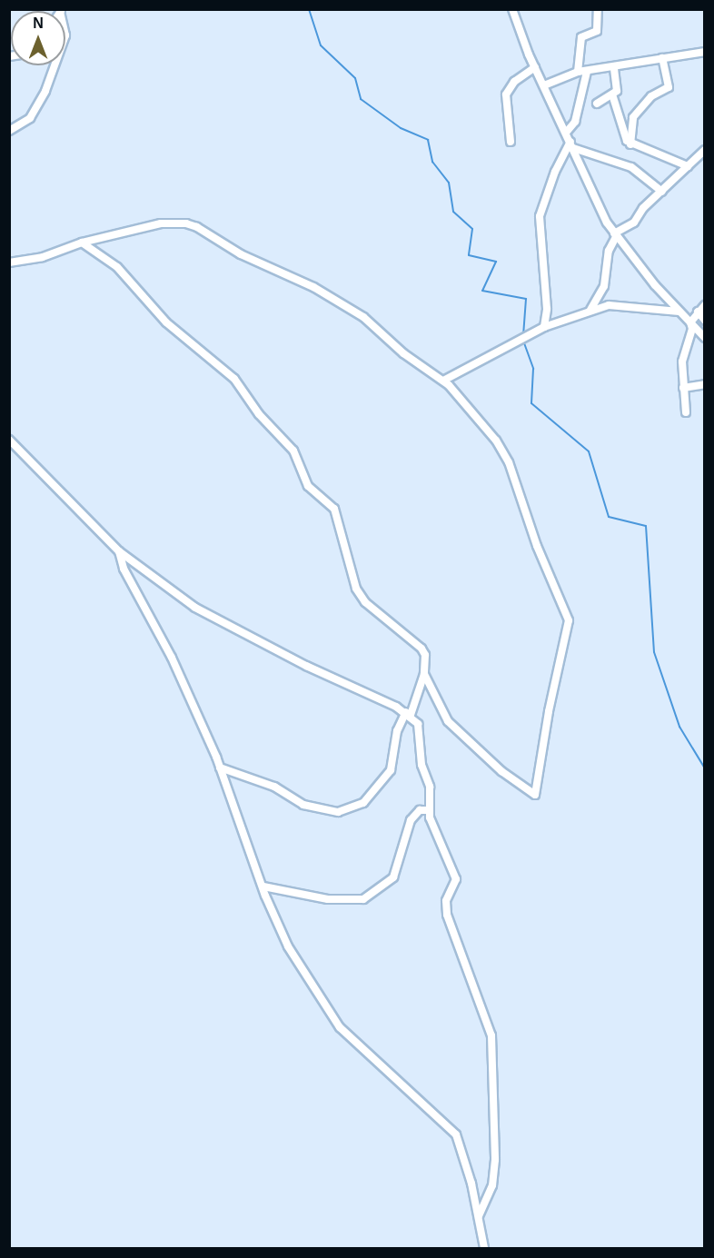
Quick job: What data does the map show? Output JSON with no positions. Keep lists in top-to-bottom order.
{
  "north": "top"
}
